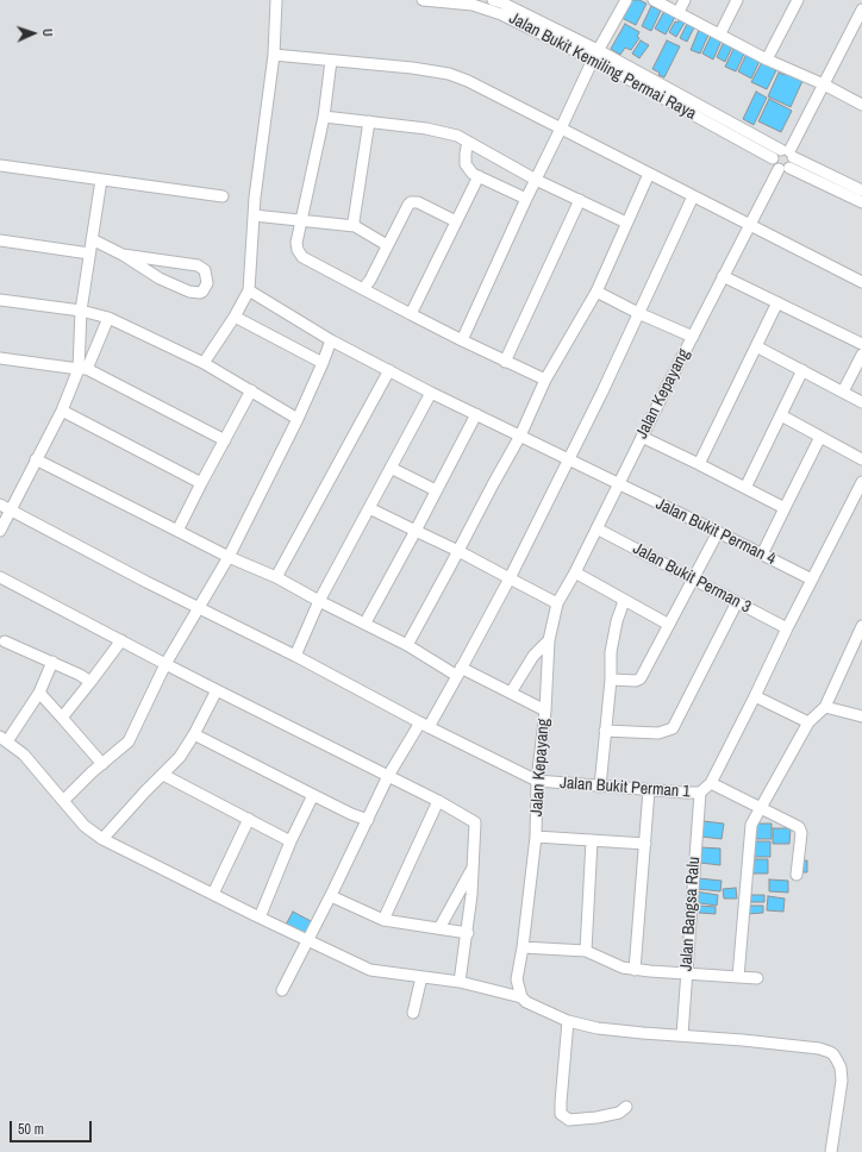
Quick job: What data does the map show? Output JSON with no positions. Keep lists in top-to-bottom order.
{
  "streets": {
    "street": [
      "Jalan Bukit Kemiling Permai Raya",
      "Jalan Kepayang",
      "Jalan Bukit Perman 4",
      "Jalan Bukit Perman 3",
      "Jalan Bukit Perman 1",
      "Jalan Bangsa Ralu"
    ]
  },
  "crossings": [
    ["Jalan Bukit Kemiling Permai Raya", "Jalan Kepayang"],
    ["Jalan Kepayang", "Jalan Bukit Perman 4"],
    ["Jalan Kepayang", "Jalan Bukit Perman 3"],
    ["Jalan Kepayang", "Jalan Bukit Perman 1"],
    ["Jalan Bukit Perman 1", "Jalan Bangsa Ralu"]
  ],
  "scale_bar": "50 m",
  "north": "right"
}
